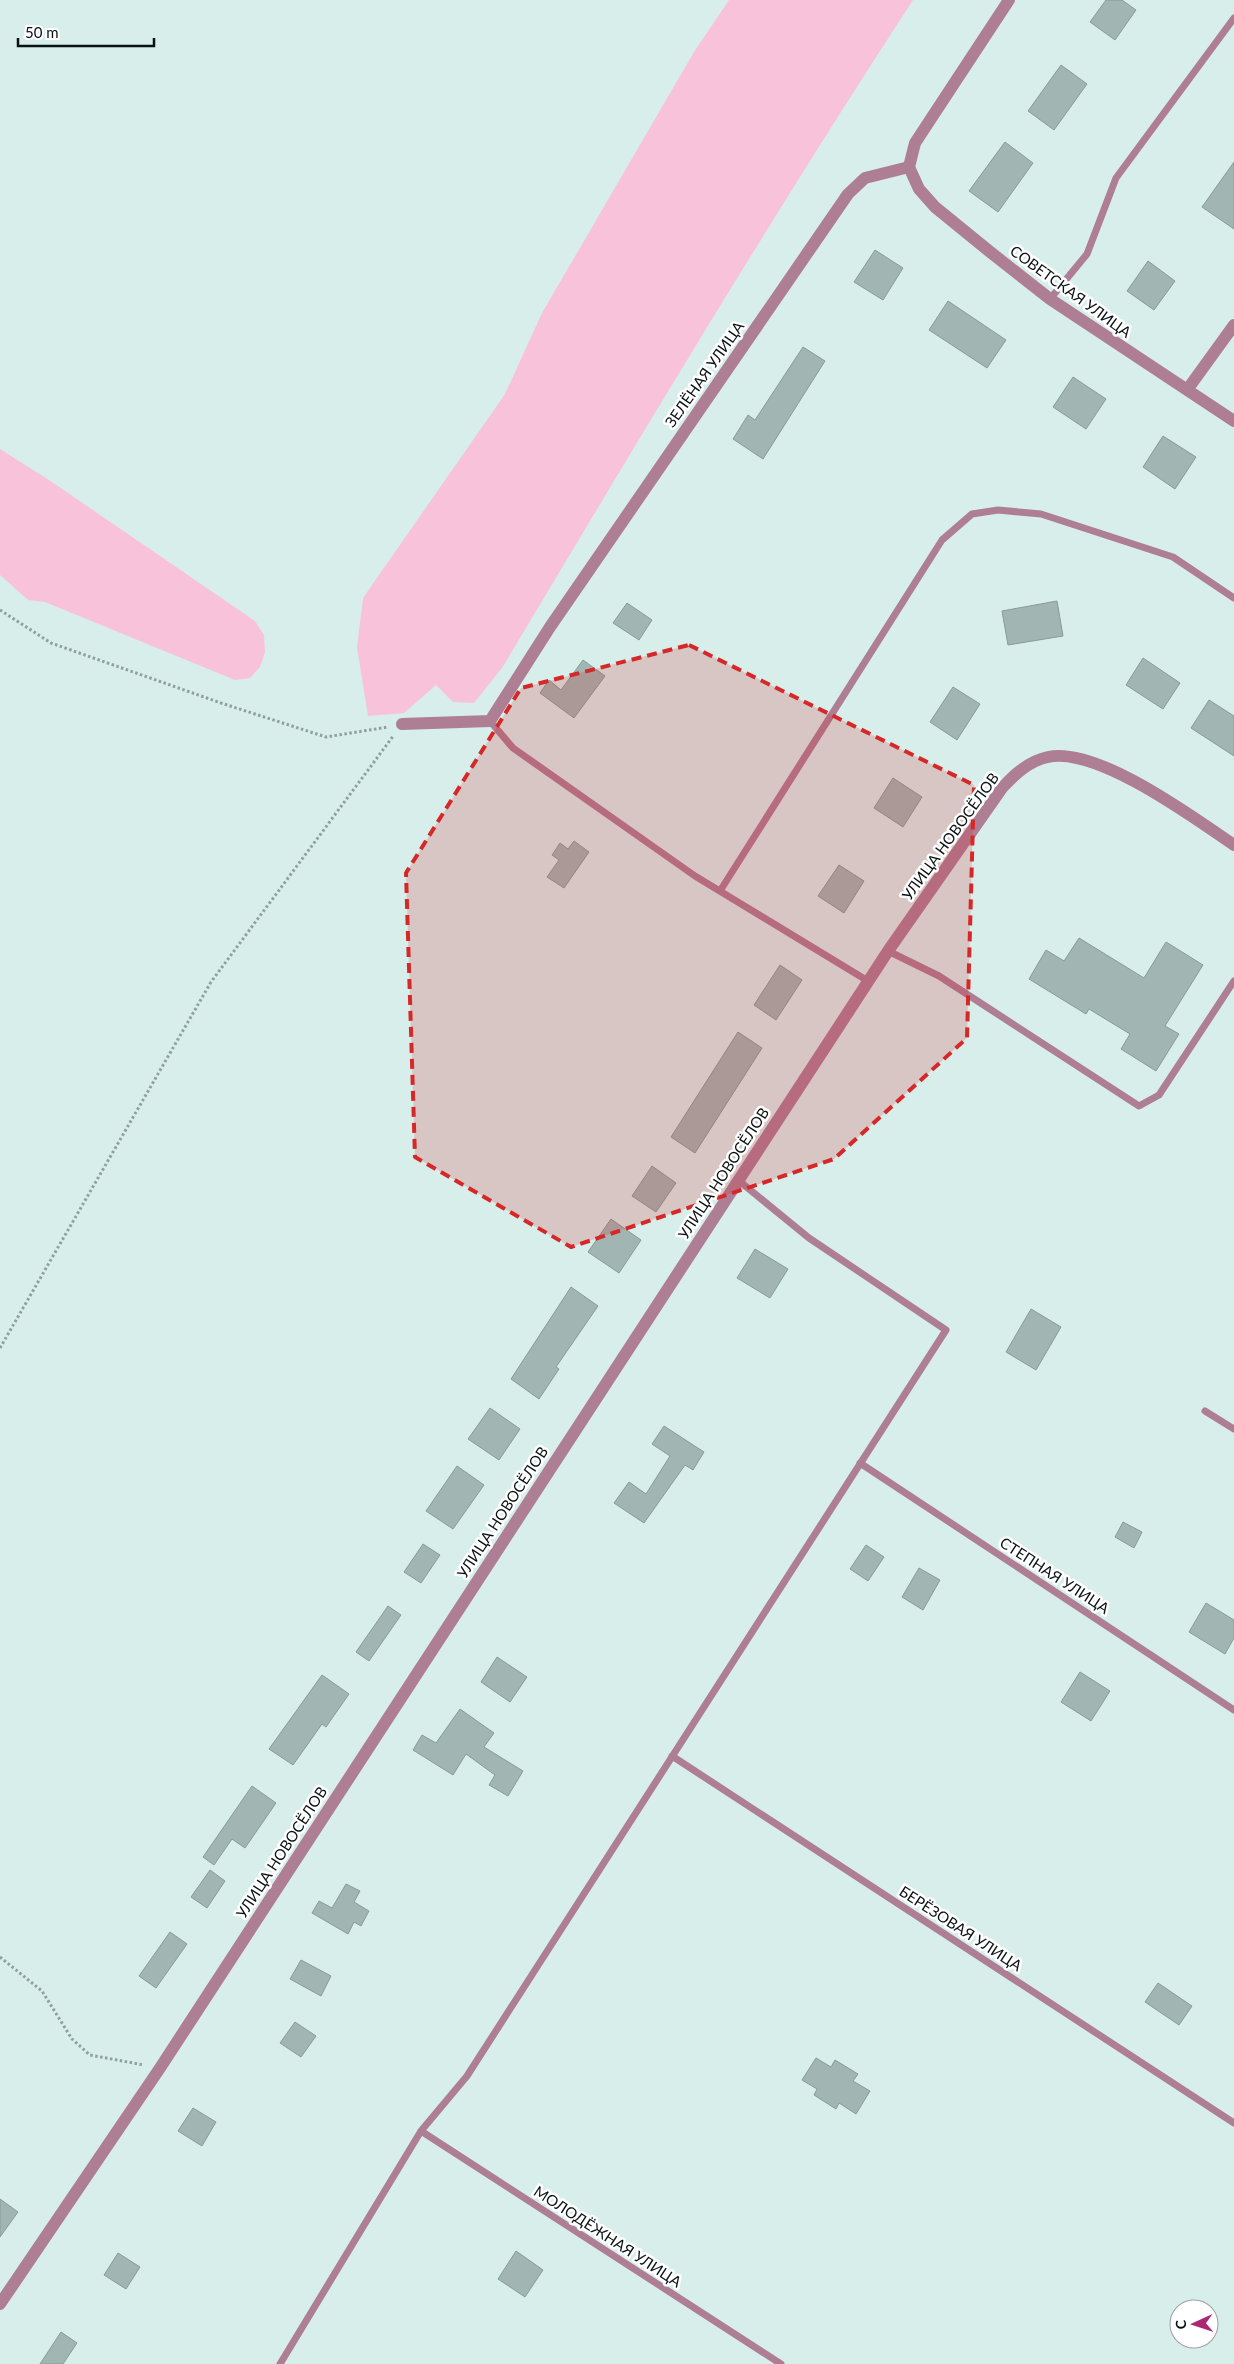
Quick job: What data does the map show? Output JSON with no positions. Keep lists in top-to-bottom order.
{
  "streets": {
    "street": ["СОВЕТСКАЯ УЛИЦА", "ЗЕЛЁНАЯ УЛИЦА", "УЛИЦА НОВОСЁЛОВ"],
    "lane": ["СТЕПНАЯ УЛИЦА", "БЕРЁЗОВАЯ УЛИЦА", "МОЛОДЁЖНАЯ УЛИЦА"]
  },
  "crossings": [
    ["СОВЕТСКАЯ УЛИЦА", "ЗЕЛЁНАЯ УЛИЦА"]
  ],
  "scale_bar": "50 m",
  "north": "left"
}
